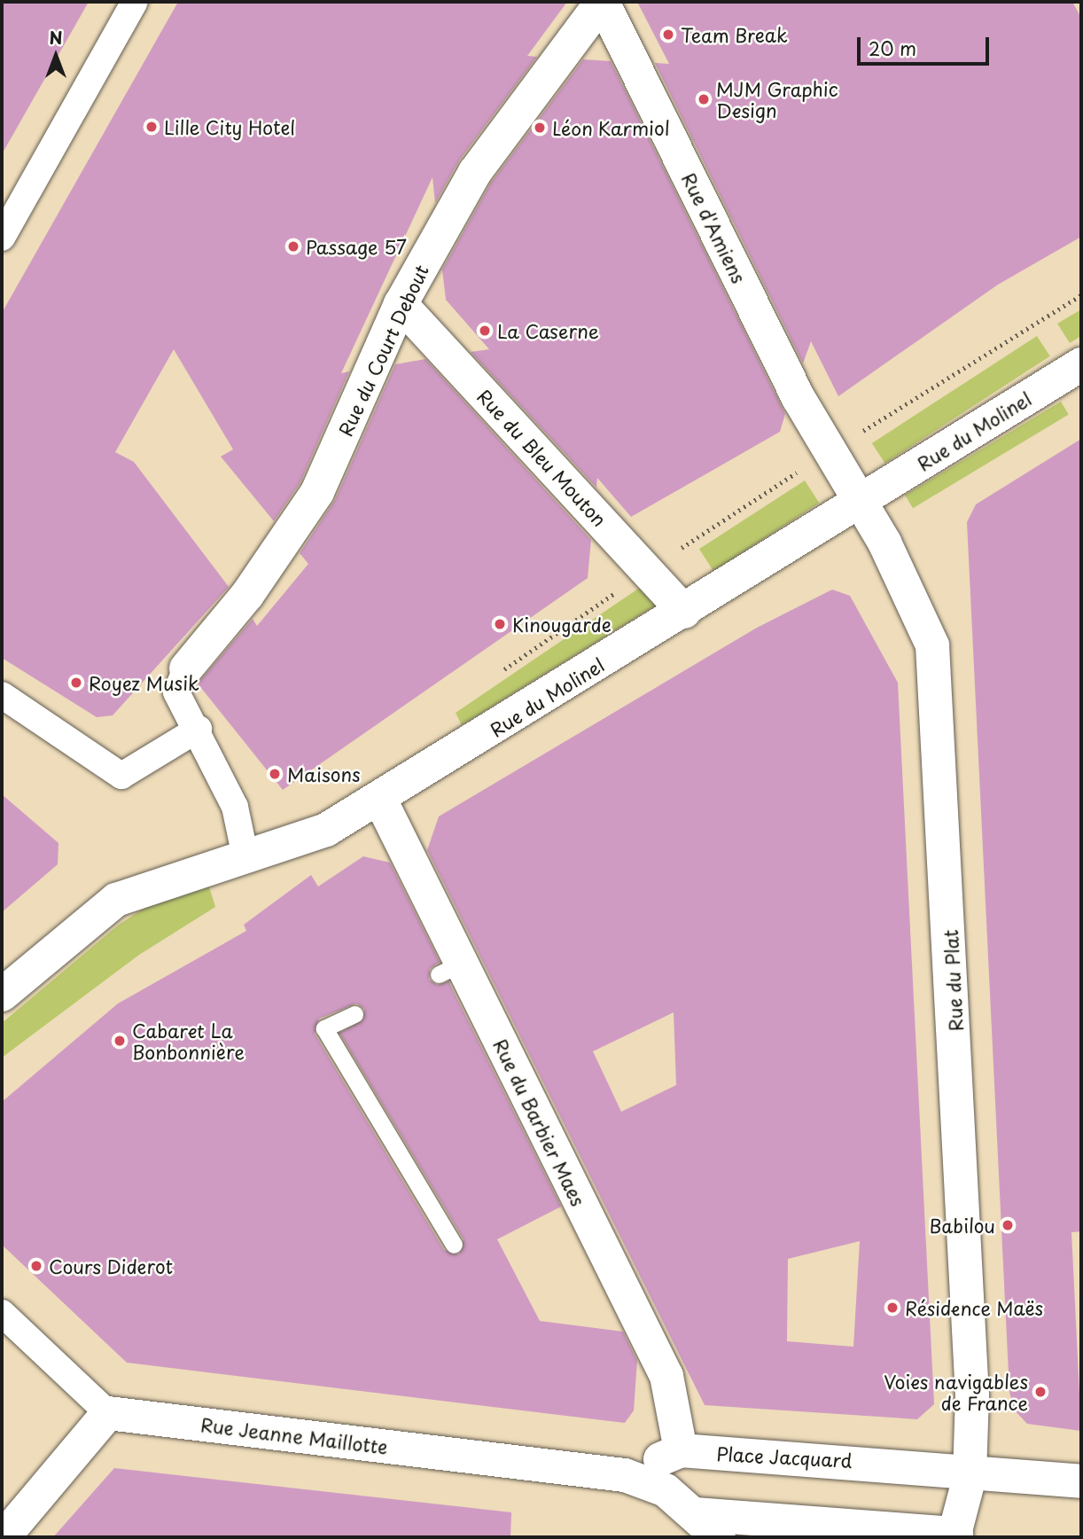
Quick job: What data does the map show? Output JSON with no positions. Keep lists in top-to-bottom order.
{
  "streets": {
    "street": [
      "Rue d'Amiens",
      "Rue du Court Debout",
      "Rue du Molinel",
      "Rue du Bleu Mouton",
      "Rue du Plat",
      "Rue du Barbier Maes",
      "Rue Jeanne Maillotte",
      "Place Jacquard"
    ]
  },
  "crossings": [
    ["Rue d'Amiens", "Rue du Court Debout"],
    ["Rue d'Amiens", "Rue du Molinel"],
    ["Rue d'Amiens", "Rue du Plat"],
    ["Rue du Court Debout", "Rue du Bleu Mouton"],
    ["Rue du Molinel", "Rue du Bleu Mouton"],
    ["Rue du Molinel", "Rue du Plat"],
    ["Rue du Molinel", "Rue du Barbier Maes"],
    ["Rue du Plat", "Place Jacquard"],
    ["Rue du Barbier Maes", "Place Jacquard"],
    ["Rue Jeanne Maillotte", "Place Jacquard"]
  ],
  "places": [
    "Team Break",
    "MJM Graphic Design",
    "Lille City Hotel",
    "Léon Karmiol",
    "Passage 57",
    "La Caserne",
    "Kinougarde",
    "Royez Musik",
    "Maisons",
    "Cabaret La Bonbonnière",
    "Babilou",
    "Cours Diderot",
    "Résidence Maës",
    "Voies navigables de France"
  ],
  "scale_bar": "20 m",
  "north": "top"
}
